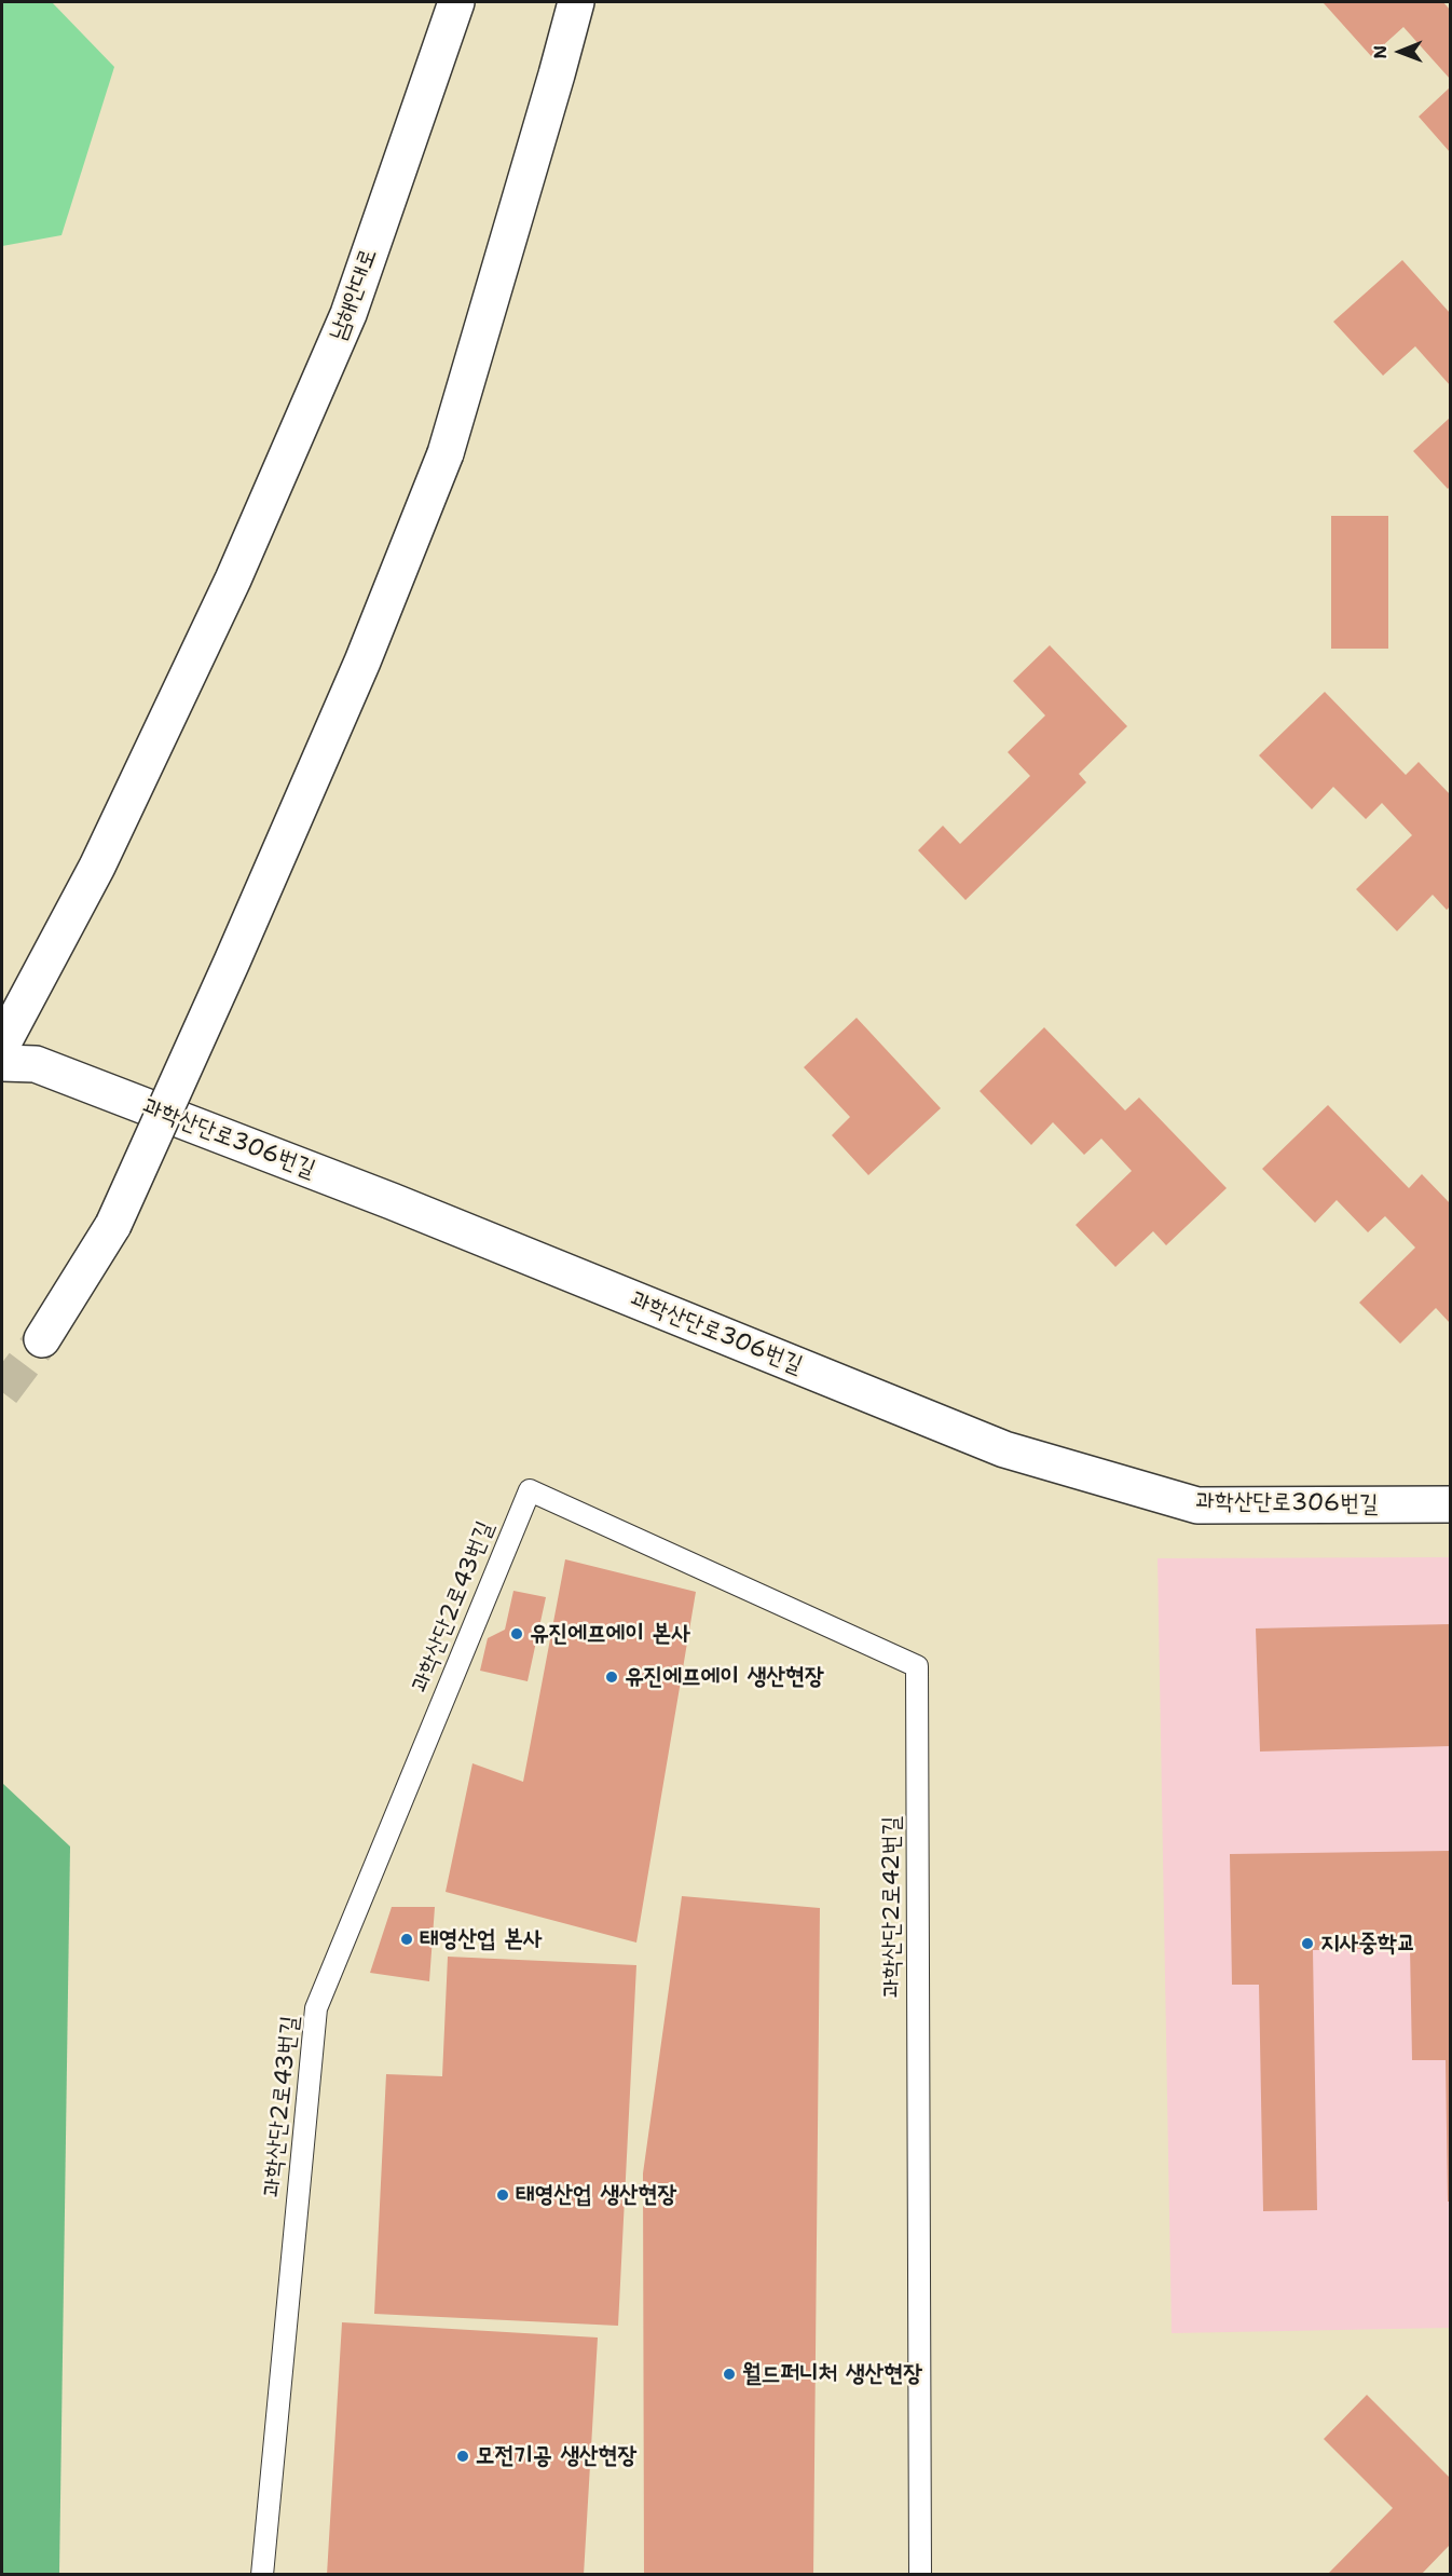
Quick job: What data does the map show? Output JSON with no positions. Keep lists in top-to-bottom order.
{
  "streets": {
    "main road": ["남해안대로", "과학산단로306번길"],
    "lane": ["과학산단2로43번길", "과학산단2로42번길"]
  },
  "crossings": [
    ["과학산단2로43번길", "과학산단2로42번길"]
  ],
  "places": [
    "유진에프에이 본사",
    "유진에프에이 생산현장",
    "태영산업 본사",
    "지사중학교",
    "태영산업 생산현장",
    "월드퍼니처 생산현장",
    "모전기공 생산현장"
  ],
  "north": "left"
}
